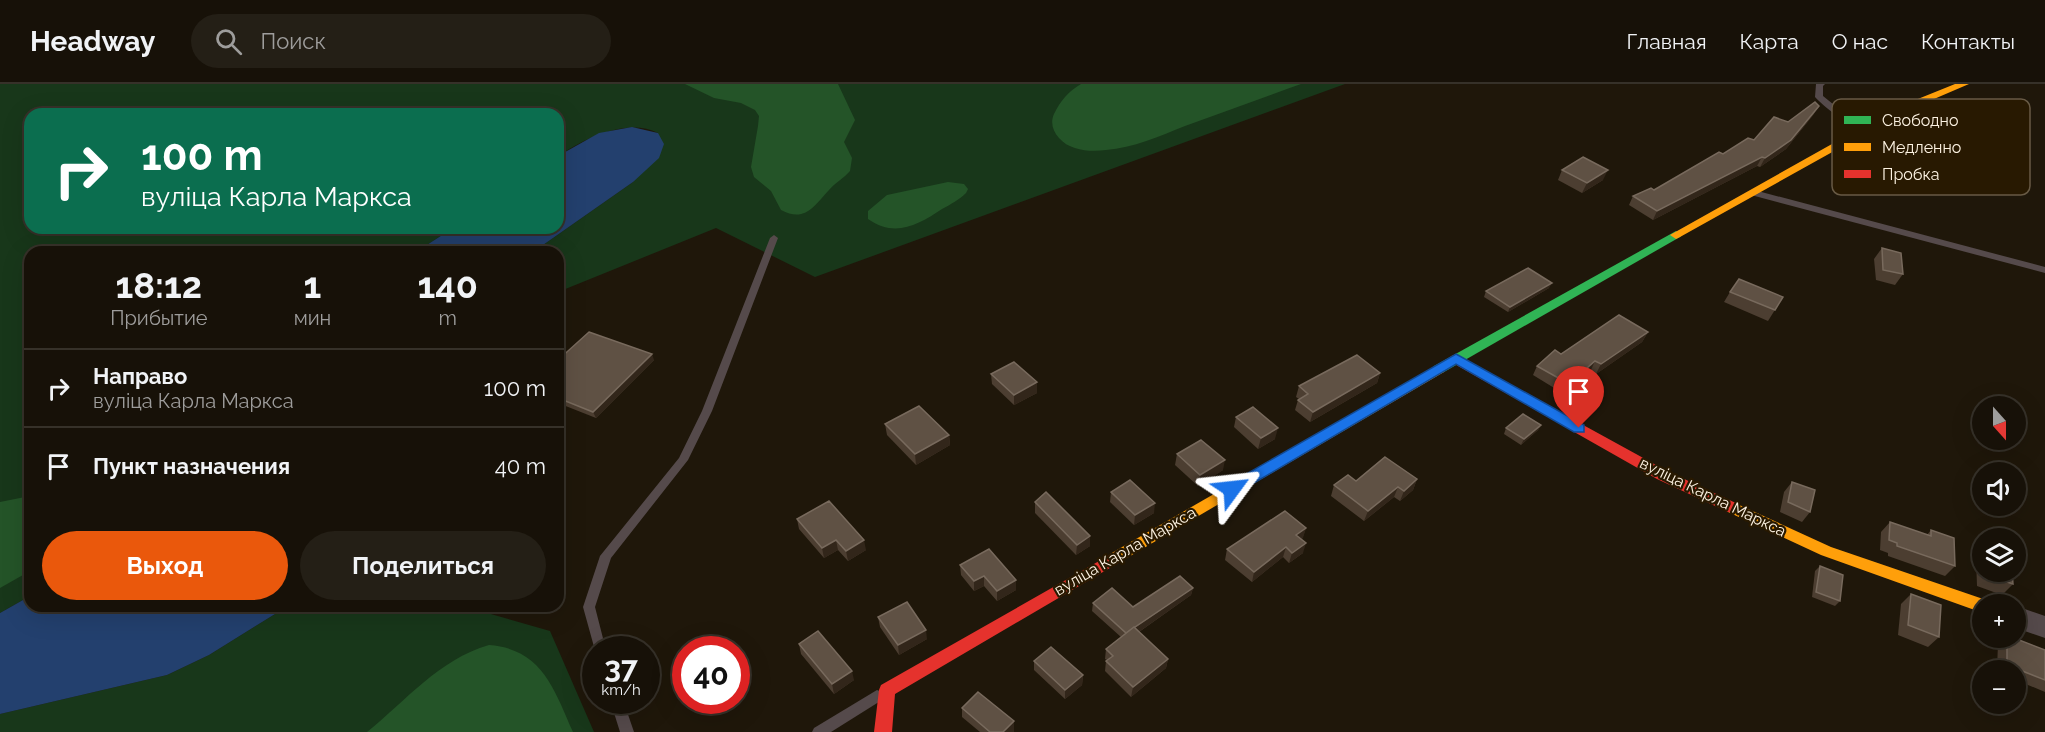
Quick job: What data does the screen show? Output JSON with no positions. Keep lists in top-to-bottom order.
{
  "streets": {
    "street": ["вуліца Карла Маркса"]
  },
  "legend": ["Свободно", "Медленно", "Пробка"],
  "north": "bottom",
  "page": {
    "header": "Headway",
    "search": "Поиск",
    "nav": [
      "Главная",
      "Карта",
      "О нас",
      "Контакты"
    ],
    "turn": ["100 m", "вуліца Карла Маркса"],
    "eta": [
      "18:12",
      "Прибытие",
      "1",
      "мин",
      "140",
      "m"
    ],
    "list": [
      {
        "name": "Направо",
        "note": "вуліца Карла Маркса",
        "value": "100 m"
      },
      {
        "name": "Пункт назначения",
        "value": "40 m"
      }
    ],
    "map_buttons": ["+", "−"],
    "buttons": ["Выход", "Поделиться"],
    "speed": "37 km/h",
    "limit": "40"
  }
}
